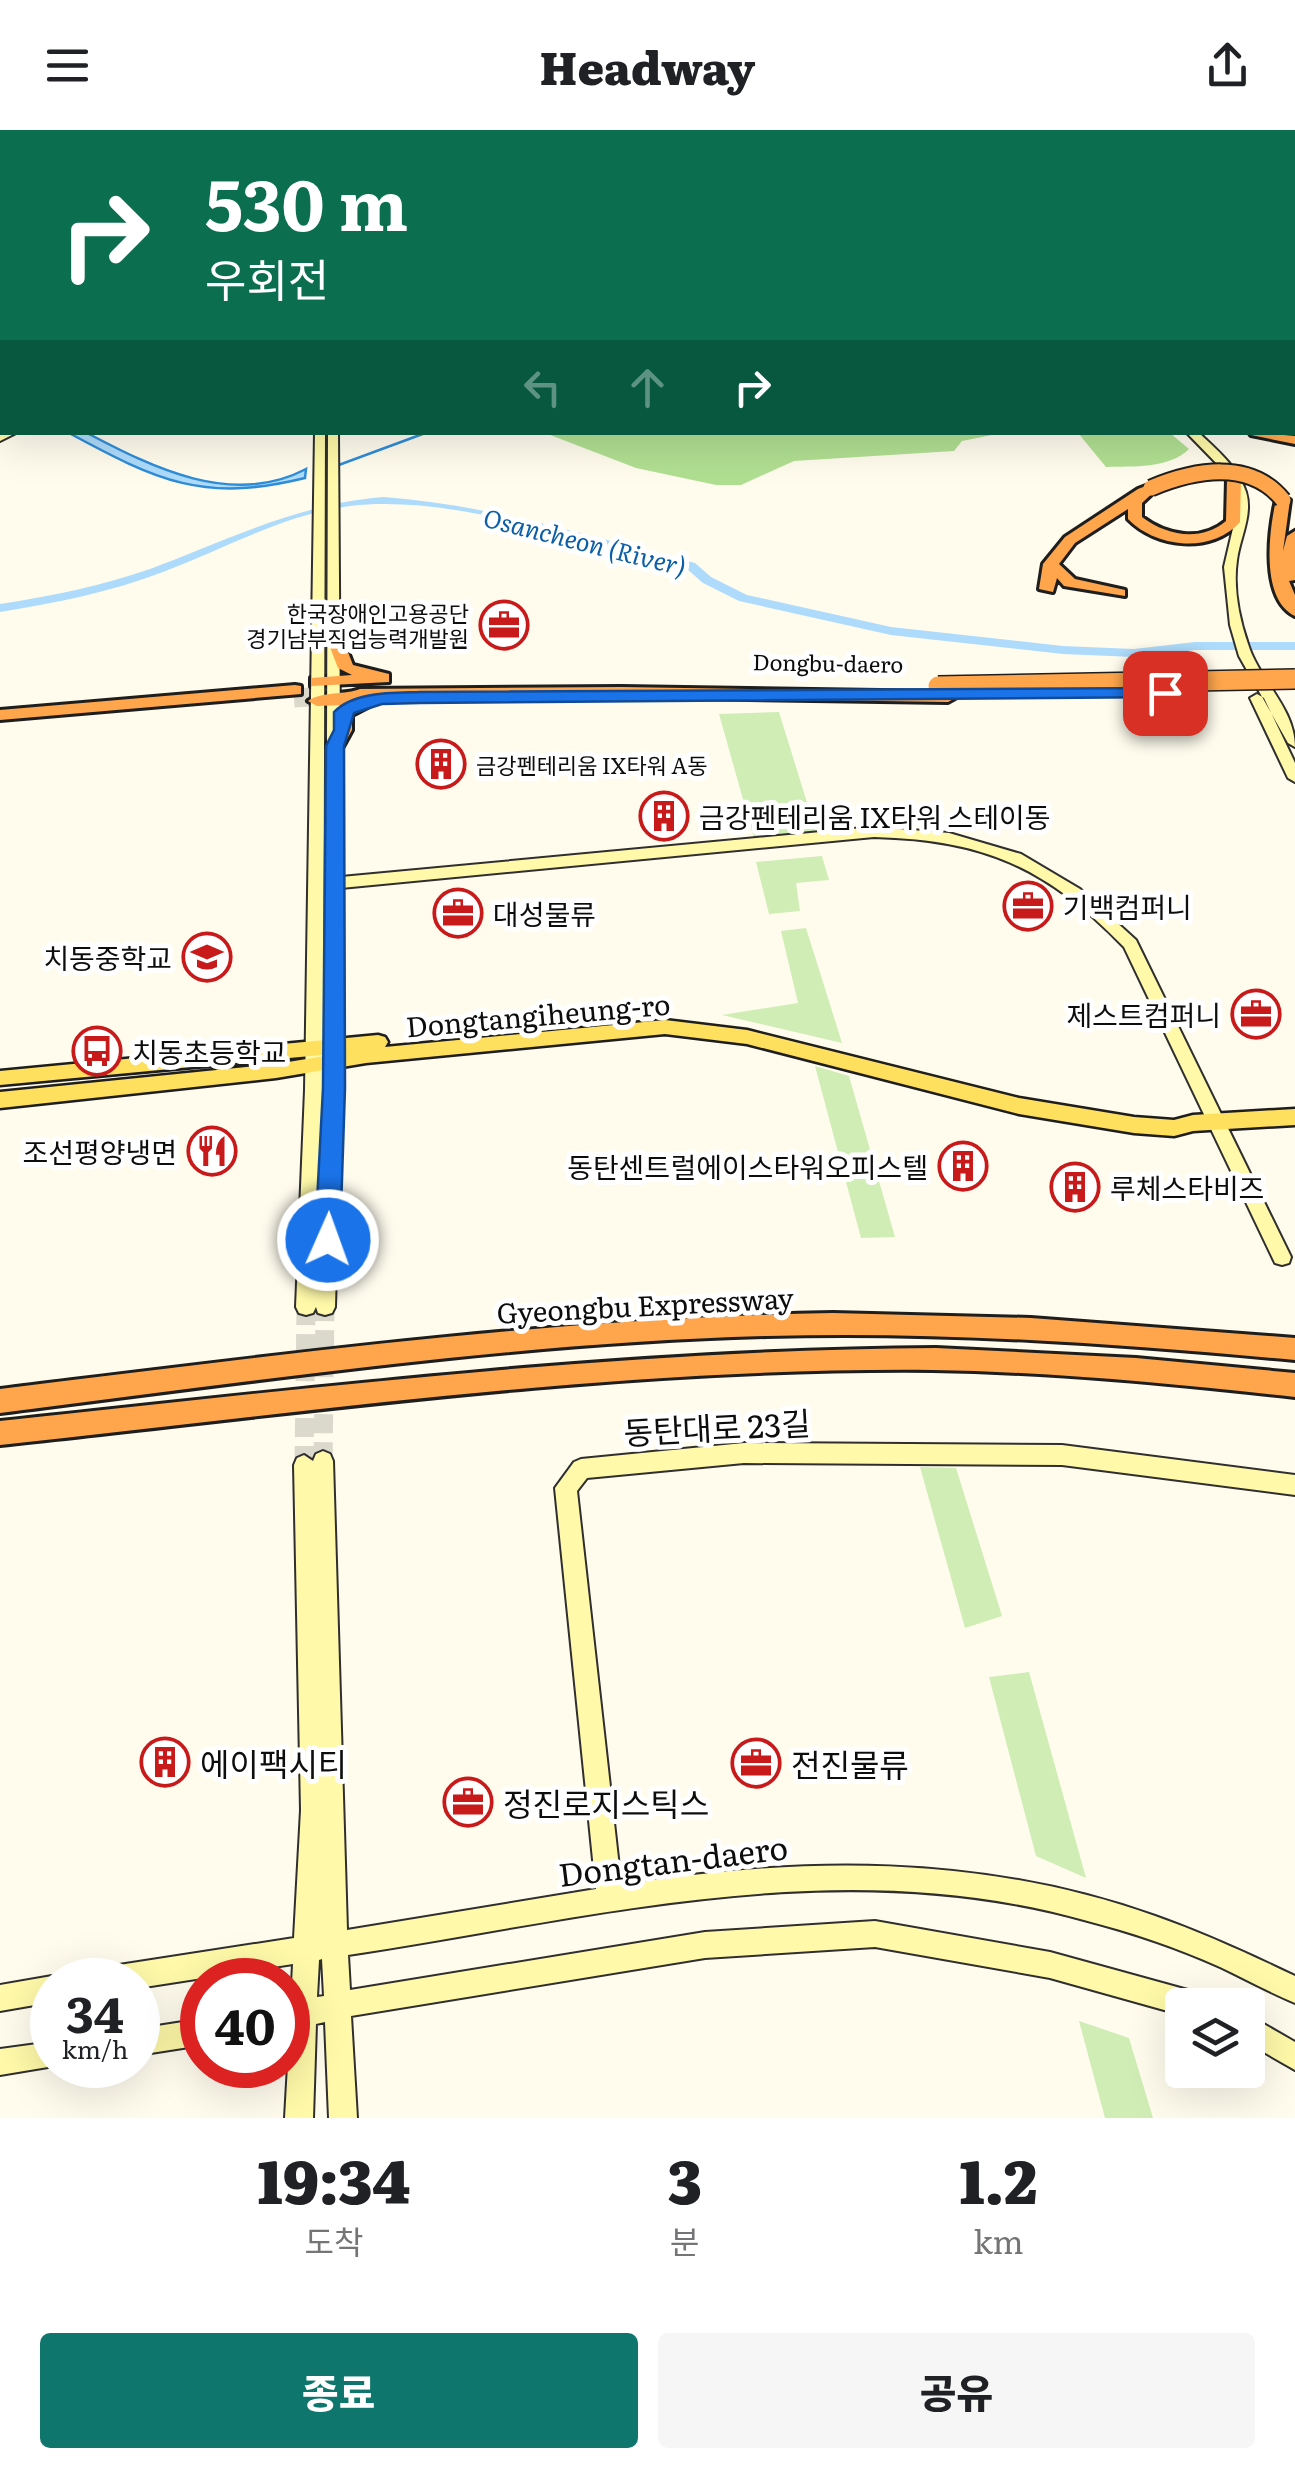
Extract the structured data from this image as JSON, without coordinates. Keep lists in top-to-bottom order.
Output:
{
  "streets": {
    "highway": ["Dongbu-daero", "Gyeongbu Expressway"],
    "main road": ["Dongtangiheung-ro"],
    "street": ["동탄대로 23길", "Dongtan-daero"]
  },
  "crossings": [
    ["동탄대로 23길", "Dongtan-daero"]
  ],
  "water": ["Osancheon (River)"],
  "places": {
    "office": [
      "한국장애인고용공단 경기남부직업능력개발원",
      "기백컴퍼니",
      "대성물류",
      "제스트컴퍼니",
      "전진물류",
      "정진로지스틱스"
    ],
    "building": [
      "금강펜테리움 IX타워 A동",
      "금강펜테리움 IX타워 스테이동",
      "동탄센트럴에이스타워오피스텔",
      "루체스타비즈",
      "에이팩시티"
    ],
    "school or university": ["치동중학교"],
    "bus stop": ["치동초등학교"],
    "restaurant": ["조선평양냉면"]
  },
  "page": {
    "header": "Headway",
    "turn": ["530 m", "우회전"],
    "speed": "34 km/h",
    "limit": "40",
    "eta": [
      "19:34",
      "도착",
      "3",
      "분",
      "1.2",
      "km"
    ],
    "buttons": ["종료", "공유"]
  }
}
